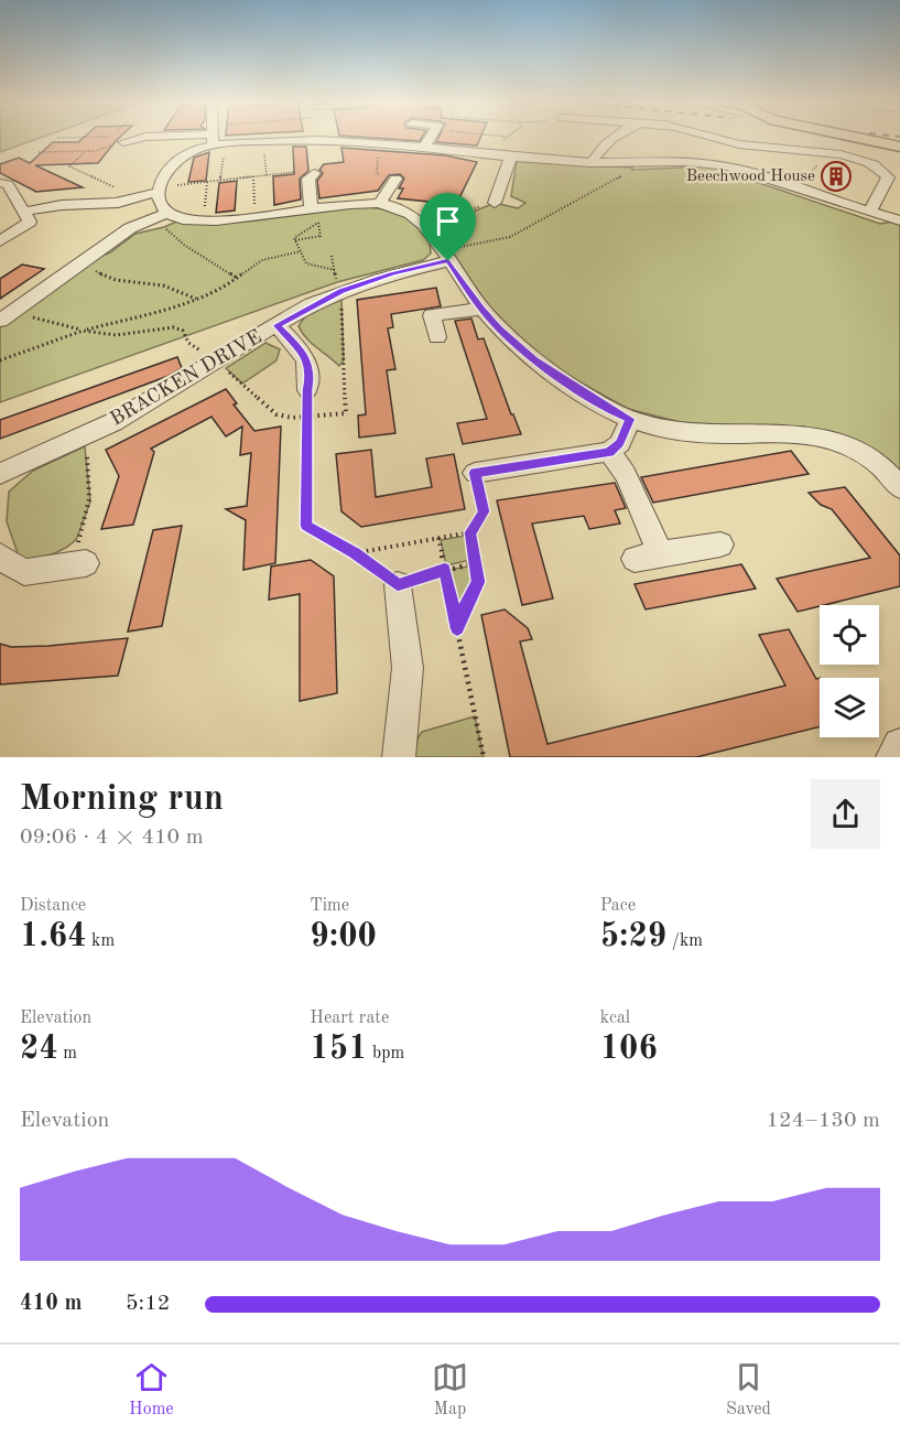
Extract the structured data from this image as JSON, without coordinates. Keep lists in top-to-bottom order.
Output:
{
  "streets": {
    "street": ["BRACKEN DRIVE"]
  },
  "places": {
    "building": ["Beechwood House"]
  },
  "page": {
    "heading": ["Morning run", "09:06 · 4 × 410 m"],
    "stats": [
      ["Distance", "1.64 km"],
      ["Time", "9:00"],
      ["Pace", "5:29 /km"],
      ["Elevation", "24 m"],
      ["Heart rate", "151 bpm"],
      ["kcal", "106"]
    ],
    "chart": ["Elevation", "124–130 m"],
    "list": [
      {
        "name": "410 m",
        "note": "5:12"
      }
    ],
    "tabs": ["Home", "Map", "Saved"]
  }
}
